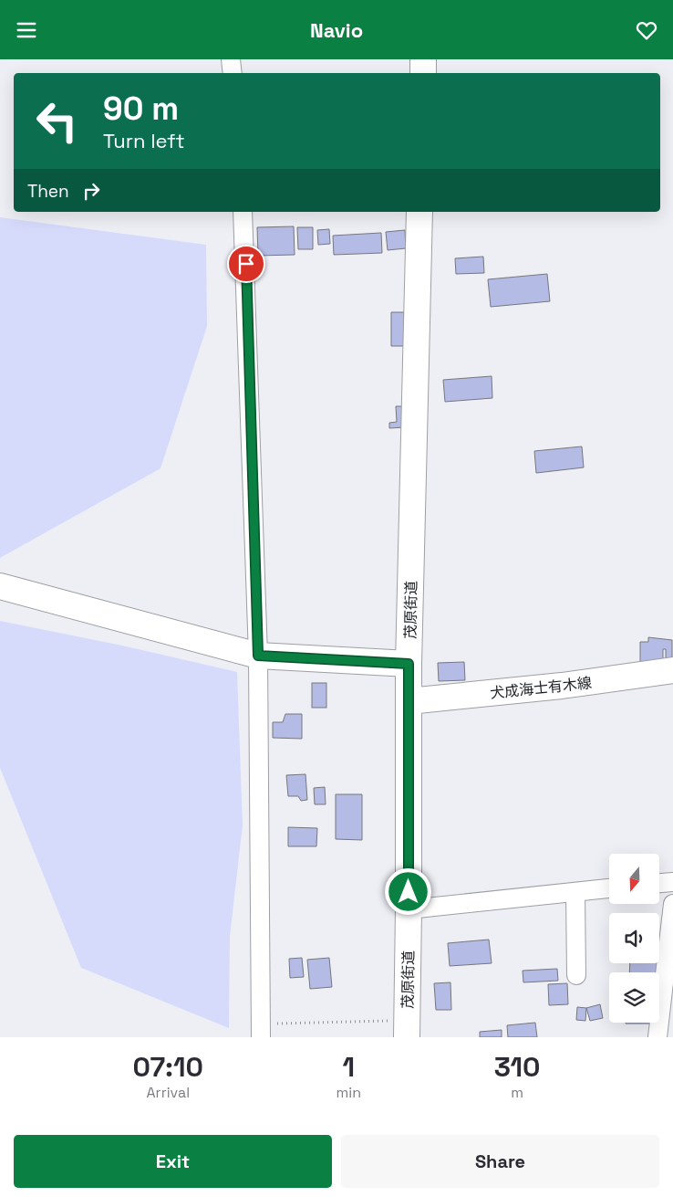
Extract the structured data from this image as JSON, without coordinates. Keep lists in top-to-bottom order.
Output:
{
  "streets": {
    "main road": ["茂原街道", "犬成海士有木線"]
  },
  "crossings": [
    ["茂原街道", "犬成海士有木線"]
  ],
  "north": "bottom",
  "page": {
    "header": "Navio",
    "turn": ["90 m", "Turn left"],
    "then": "Then",
    "eta": [
      "07:10",
      "Arrival",
      "1",
      "min",
      "310",
      "m"
    ],
    "buttons": ["Exit", "Share"]
  }
}
